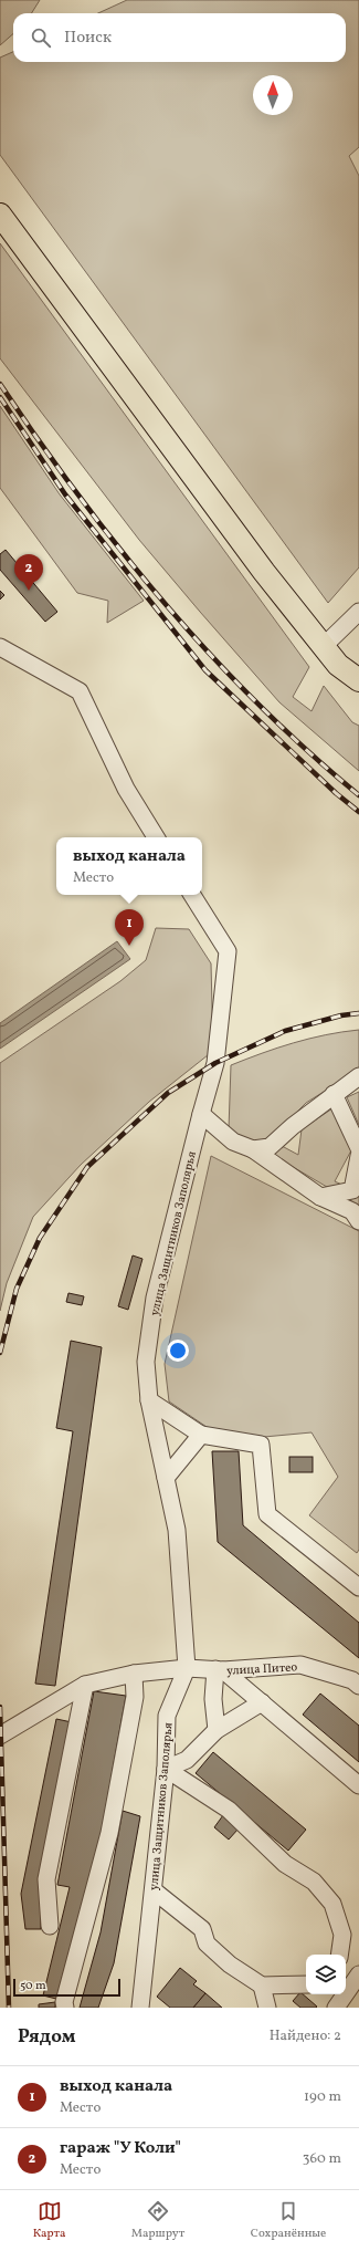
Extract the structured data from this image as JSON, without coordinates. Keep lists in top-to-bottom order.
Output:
{
  "streets": {
    "street": ["улица Защитников Заполярья", "улица Питео"]
  },
  "crossings": [
    ["улица Защитников Заполярья", "улица Питео"]
  ],
  "scale_bar": "50 m",
  "north": "top",
  "page": {
    "search": "Поиск",
    "pins": ["2", "1"],
    "popup": ["выход канала", "Место"],
    "scale": "50 m",
    "heading": ["Рядом", "Найдено: 2"],
    "list": [
      {
        "mark": "1",
        "name": "выход канала",
        "note": "Место",
        "value": "190 m"
      },
      {
        "mark": "2",
        "name": "гараж \"У Коли\"",
        "note": "Место",
        "value": "360 m"
      }
    ],
    "nav": ["Карта", "Маршрут", "Сохранённые"]
  }
}
